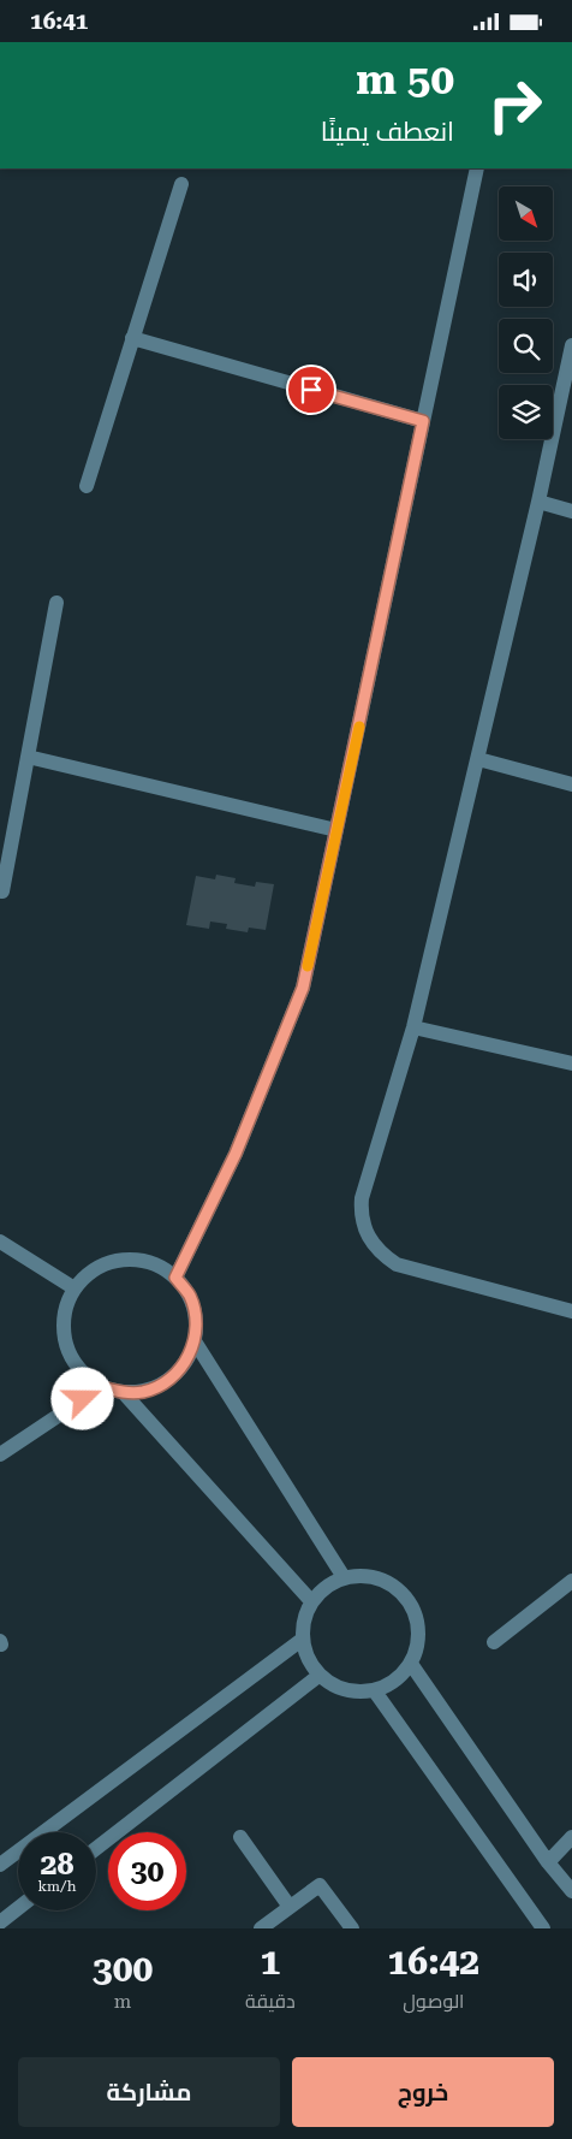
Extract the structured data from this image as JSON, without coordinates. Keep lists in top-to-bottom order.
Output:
{
  "north": "bottom right",
  "page": {
    "status": "16:41",
    "turn": ["50 m", "انعطف يمينًا"],
    "speed": "28 km/h",
    "limit": "30",
    "eta": [
      "16:42",
      "الوصول",
      "1",
      "دقيقة",
      "300",
      "m"
    ],
    "buttons": ["خروج", "مشاركة"]
  }
}
